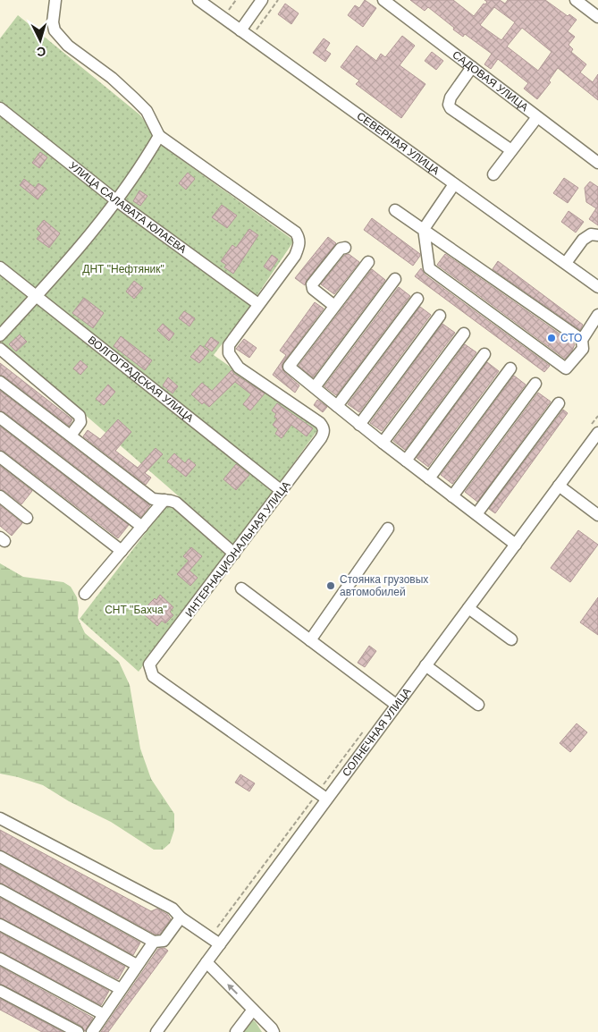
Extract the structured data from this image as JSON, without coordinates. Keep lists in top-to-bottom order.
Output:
{
  "streets": {
    "street": [
      "САДОВАЯ УЛИЦА",
      "СЕВЕРНАЯ УЛИЦА",
      "УЛИЦА САЛАВАТА ЮЛАЕВА",
      "ВОЛГОГРАДСКАЯ УЛИЦА",
      "ИНТЕРНАЦИОНАЛЬНАЯ УЛИЦА",
      "СОЛНЕЧНАЯ УЛИЦА"
    ]
  },
  "crossings": [
    ["УЛИЦА САЛАВАТА ЮЛАЕВА", "ИНТЕРНАЦИОНАЛЬНАЯ УЛИЦА"],
    ["ВОЛГОГРАДСКАЯ УЛИЦА", "ИНТЕРНАЦИОНАЛЬНАЯ УЛИЦА"],
    ["ИНТЕРНАЦИОНАЛЬНАЯ УЛИЦА", "СОЛНЕЧНАЯ УЛИЦА"]
  ],
  "parks": ["ДНТ \"Нефтяник\"", "СНТ \"Бахча\""],
  "places": ["СТО", "Стоянка грузовых автомобилей"],
  "north": "bottom"
}
